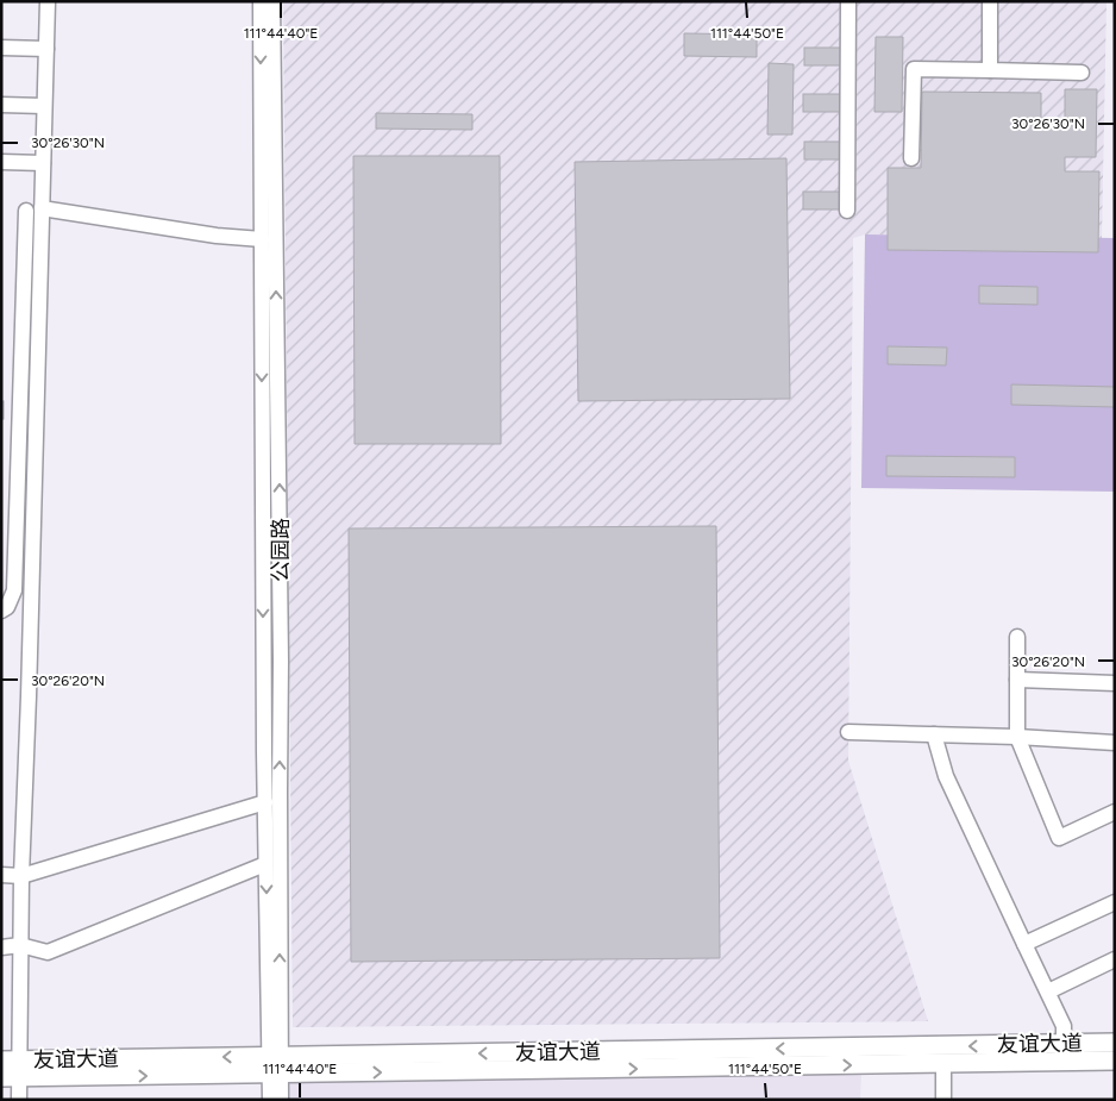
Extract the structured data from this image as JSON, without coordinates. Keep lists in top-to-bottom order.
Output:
{
  "streets": {
    "main road": ["友谊大道"],
    "street": ["公园路"]
  },
  "crossings": [
    ["公园路", "友谊大道"]
  ],
  "coordinates": [
    "111°44'40\"E",
    "111°44'50\"E",
    "30°26'30\"N",
    "30°26'20\"N"
  ]
}
